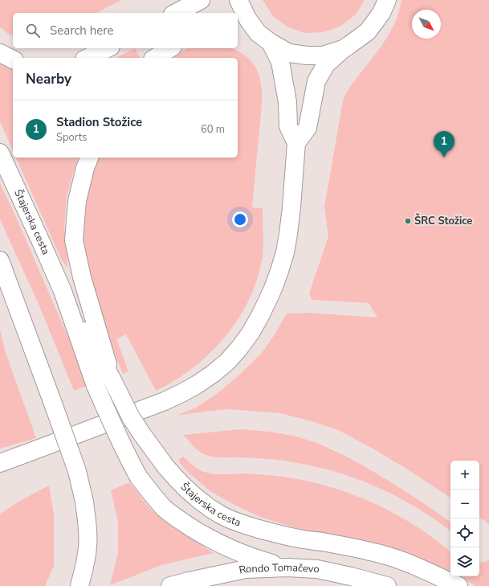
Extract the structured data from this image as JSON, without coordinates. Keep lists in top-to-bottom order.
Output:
{
  "streets": {
    "main road": ["Štajerska cesta", "Rondo Tomačevo"]
  },
  "crossings": [
    ["Štajerska cesta", "Rondo Tomačevo"]
  ],
  "places": ["ŠRC Stožice"],
  "north": "bottom right",
  "page": {
    "search": "Search here",
    "heading": "Nearby",
    "list": [
      {
        "mark": "1",
        "name": "Stadion Stožice",
        "note": "Sports",
        "value": "60 m"
      }
    ],
    "pins": "1",
    "map_buttons": ["+", "−"]
  }
}
